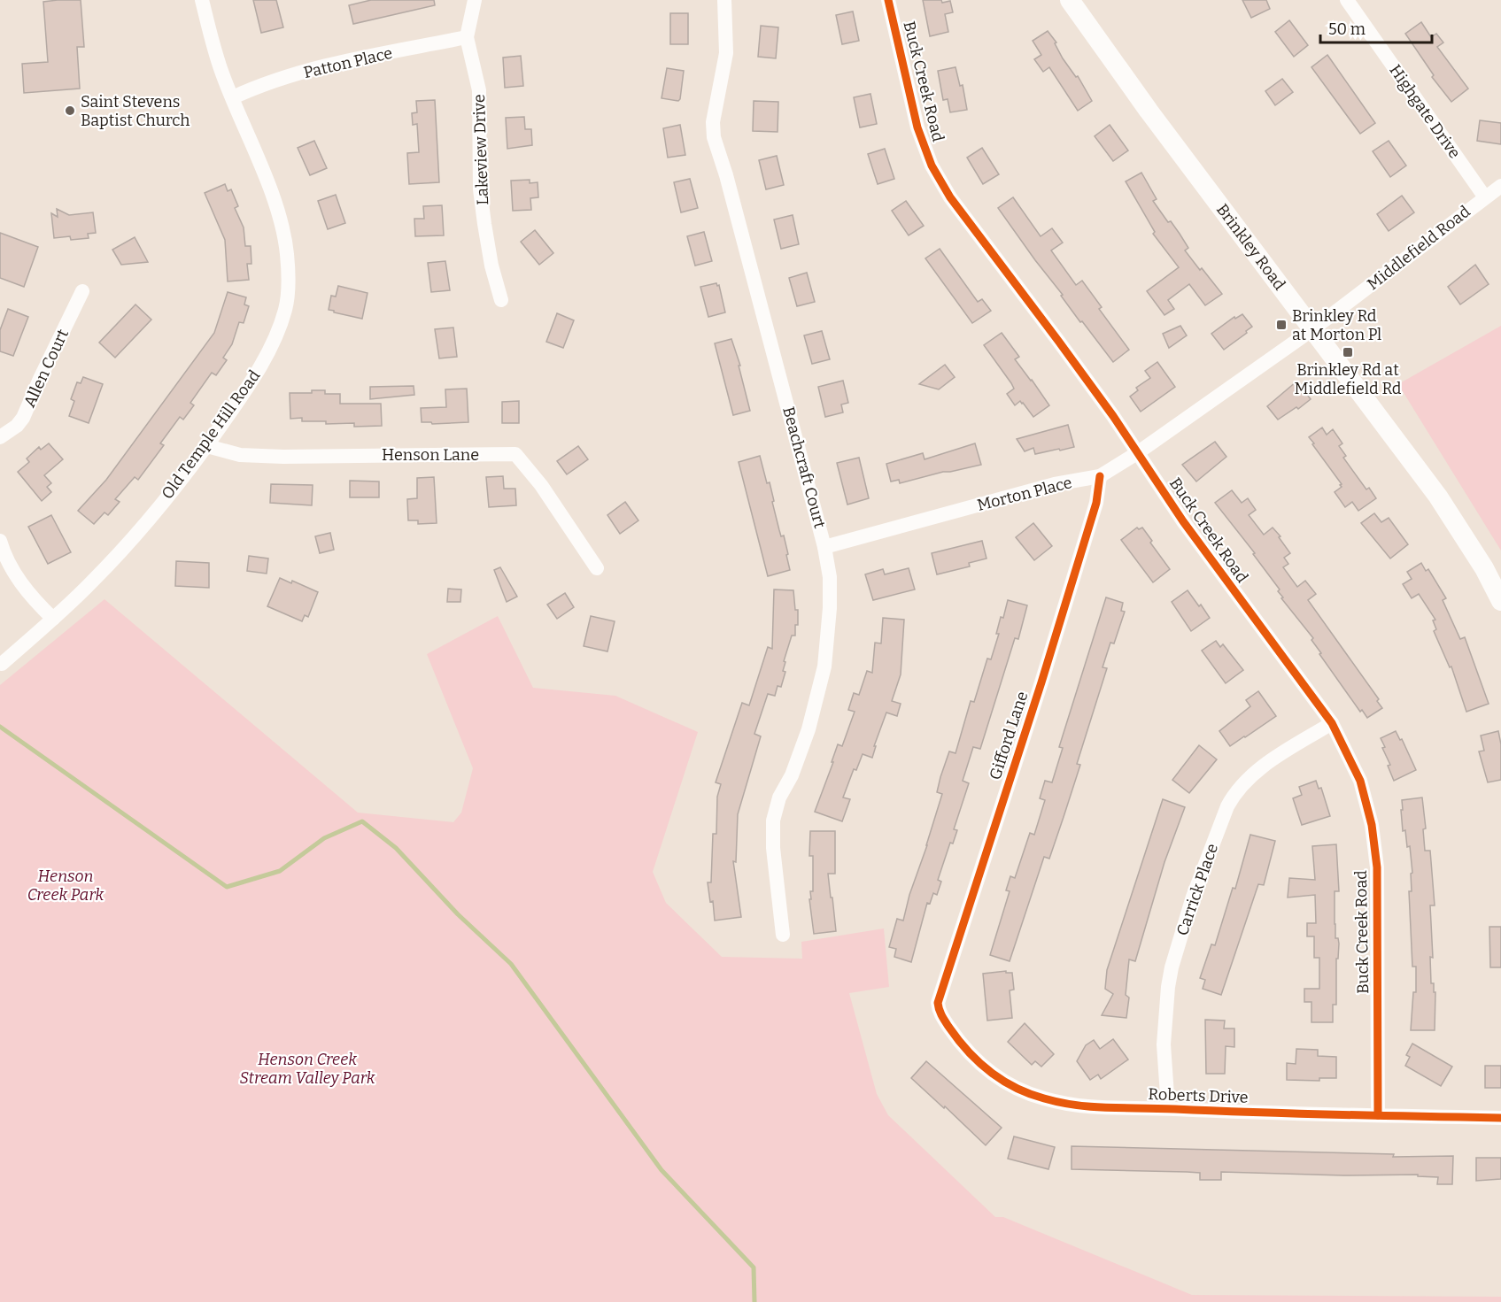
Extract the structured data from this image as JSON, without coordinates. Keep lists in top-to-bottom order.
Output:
{
  "streets": {
    "main road": ["Brinkley Road"],
    "street": [
      "Patton Place",
      "Buck Creek Road",
      "Highgate Drive",
      "Lakeview Drive",
      "Middlefield Road",
      "Allen Court",
      "Old Temple Hill Road",
      "Henson Lane",
      "Beachcraft Court",
      "Morton Place",
      "Gifford Lane",
      "Carrick Place",
      "Roberts Drive"
    ]
  },
  "crossings": [
    ["Patton Place", "Lakeview Drive"],
    ["Patton Place", "Old Temple Hill Road"],
    ["Buck Creek Road", "Morton Place"],
    ["Buck Creek Road", "Carrick Place"],
    ["Buck Creek Road", "Roberts Drive"],
    ["Highgate Drive", "Middlefield Road"],
    ["Brinkley Road", "Middlefield Road"],
    ["Brinkley Road", "Morton Place"],
    ["Middlefield Road", "Morton Place"],
    ["Old Temple Hill Road", "Henson Lane"],
    ["Beachcraft Court", "Morton Place"],
    ["Morton Place", "Gifford Lane"],
    ["Gifford Lane", "Roberts Drive"],
    ["Carrick Place", "Roberts Drive"]
  ],
  "parks": ["Henson Creek Park", "Henson Creek Stream Valley Park"],
  "places": {
    "other": ["Saint Stevens Baptist Church"],
    "transit": ["Brinkley Rd at Morton Pl", "Brinkley Rd at Middlefield Rd"]
  },
  "scale_bar": "50 m"
}
